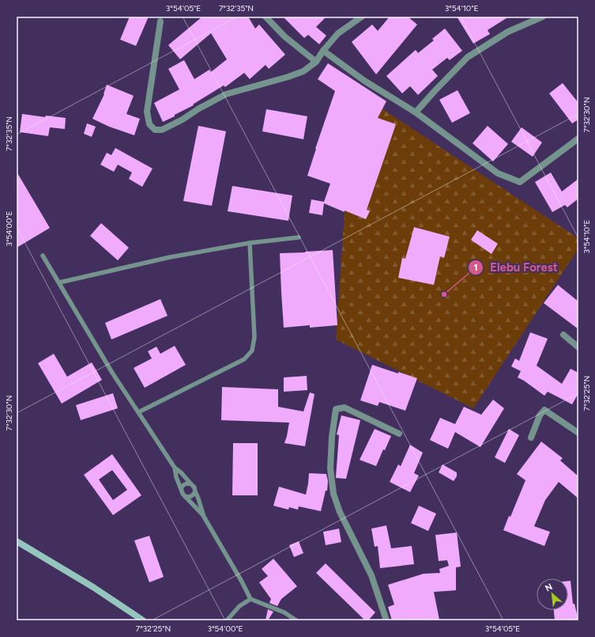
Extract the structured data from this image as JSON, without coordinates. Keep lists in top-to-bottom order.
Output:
{
  "places": ["Elebu Forest"],
  "north": "top left",
  "coordinates": [
    "3°54'05\"E",
    "7°32'35\"N",
    "3°54'10\"E",
    "7°32'30\"N",
    "3°54'00\"E",
    "7°32'25\"N"
  ]
}
